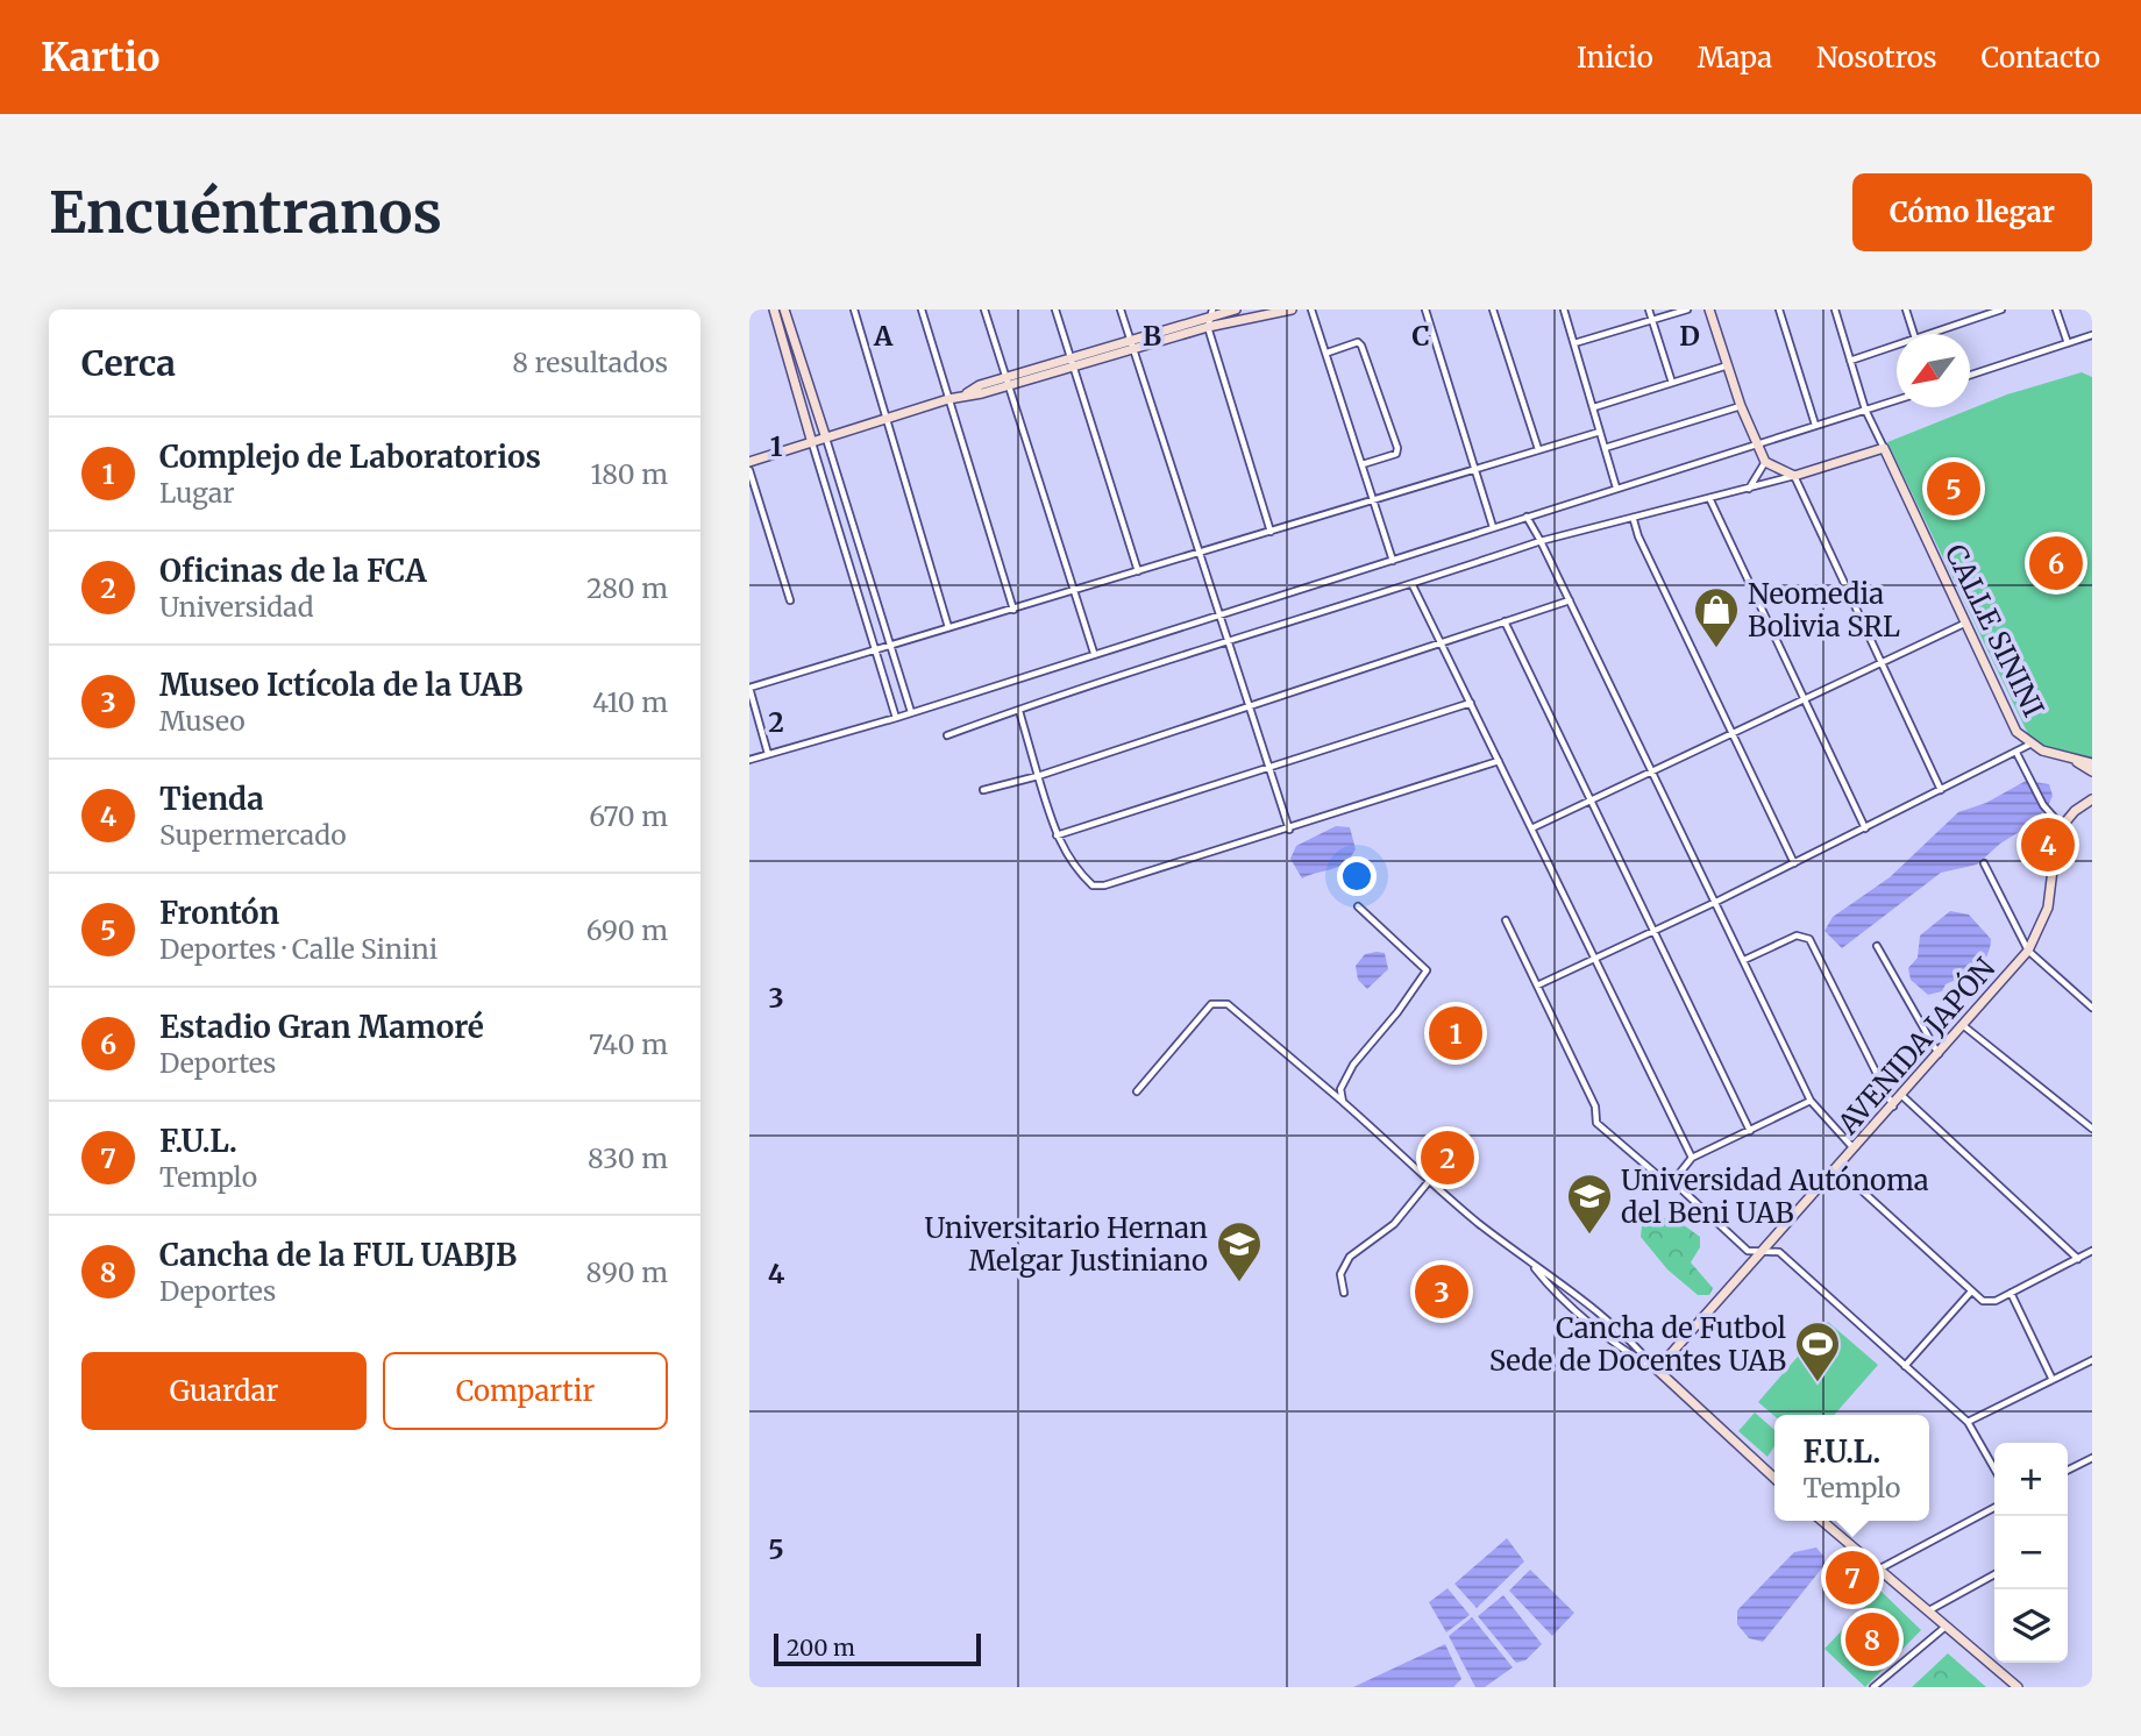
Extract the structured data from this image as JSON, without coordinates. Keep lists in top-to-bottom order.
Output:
{
  "streets": {
    "street": ["CALLE SININI", "AVENIDA JAPÓN"]
  },
  "places": {
    "shop": ["Neomedia Bolivia SRL"],
    "school or university": ["Universidad Autónoma del Beni UAB", "Universitario Hernan Melgar Justiniano"],
    "sports": ["Cancha de Futbol Sede de Docentes UAB"]
  },
  "scale_bar": "200 m",
  "north": "bottom left",
  "page": {
    "header": "Kartio",
    "nav": [
      "Inicio",
      "Mapa",
      "Nosotros",
      "Contacto"
    ],
    "buttons": [
      "Cómo llegar",
      ["Guardar", "Compartir"]
    ],
    "title": "Encuéntranos",
    "heading": ["Cerca", "8 resultados"],
    "list": [
      {
        "mark": "1",
        "name": "Complejo de Laboratorios",
        "note": "Lugar",
        "value": "180 m"
      },
      {
        "mark": "2",
        "name": "Oficinas de la FCA",
        "note": "Universidad",
        "value": "280 m"
      },
      {
        "mark": "3",
        "name": "Museo Ictícola de la UAB",
        "note": "Museo",
        "value": "410 m"
      },
      {
        "mark": "4",
        "name": "Tienda",
        "note": "Supermercado",
        "value": "670 m"
      },
      {
        "mark": "5",
        "name": "Frontón",
        "note": "Deportes · Calle Sinini",
        "value": "690 m"
      },
      {
        "mark": "6",
        "name": "Estadio Gran Mamoré",
        "note": "Deportes",
        "value": "740 m"
      },
      {
        "mark": "7",
        "name": "F.U.L.",
        "note": "Templo",
        "value": "830 m"
      },
      {
        "mark": "8",
        "name": "Cancha de la FUL UABJB",
        "note": "Deportes",
        "value": "890 m"
      }
    ],
    "pins": [
      "5",
      "6",
      "4",
      "1",
      "2",
      "3",
      "7",
      "8"
    ],
    "popup": ["F.U.L.", "Templo"],
    "map_buttons": ["+", "−"],
    "scale": "200 m"
  },
  "grid": {
    "columns": [
      "A",
      "B",
      "C",
      "D"
    ],
    "rows": [
      "1",
      "2",
      "3",
      "4",
      "5"
    ]
  }
}
